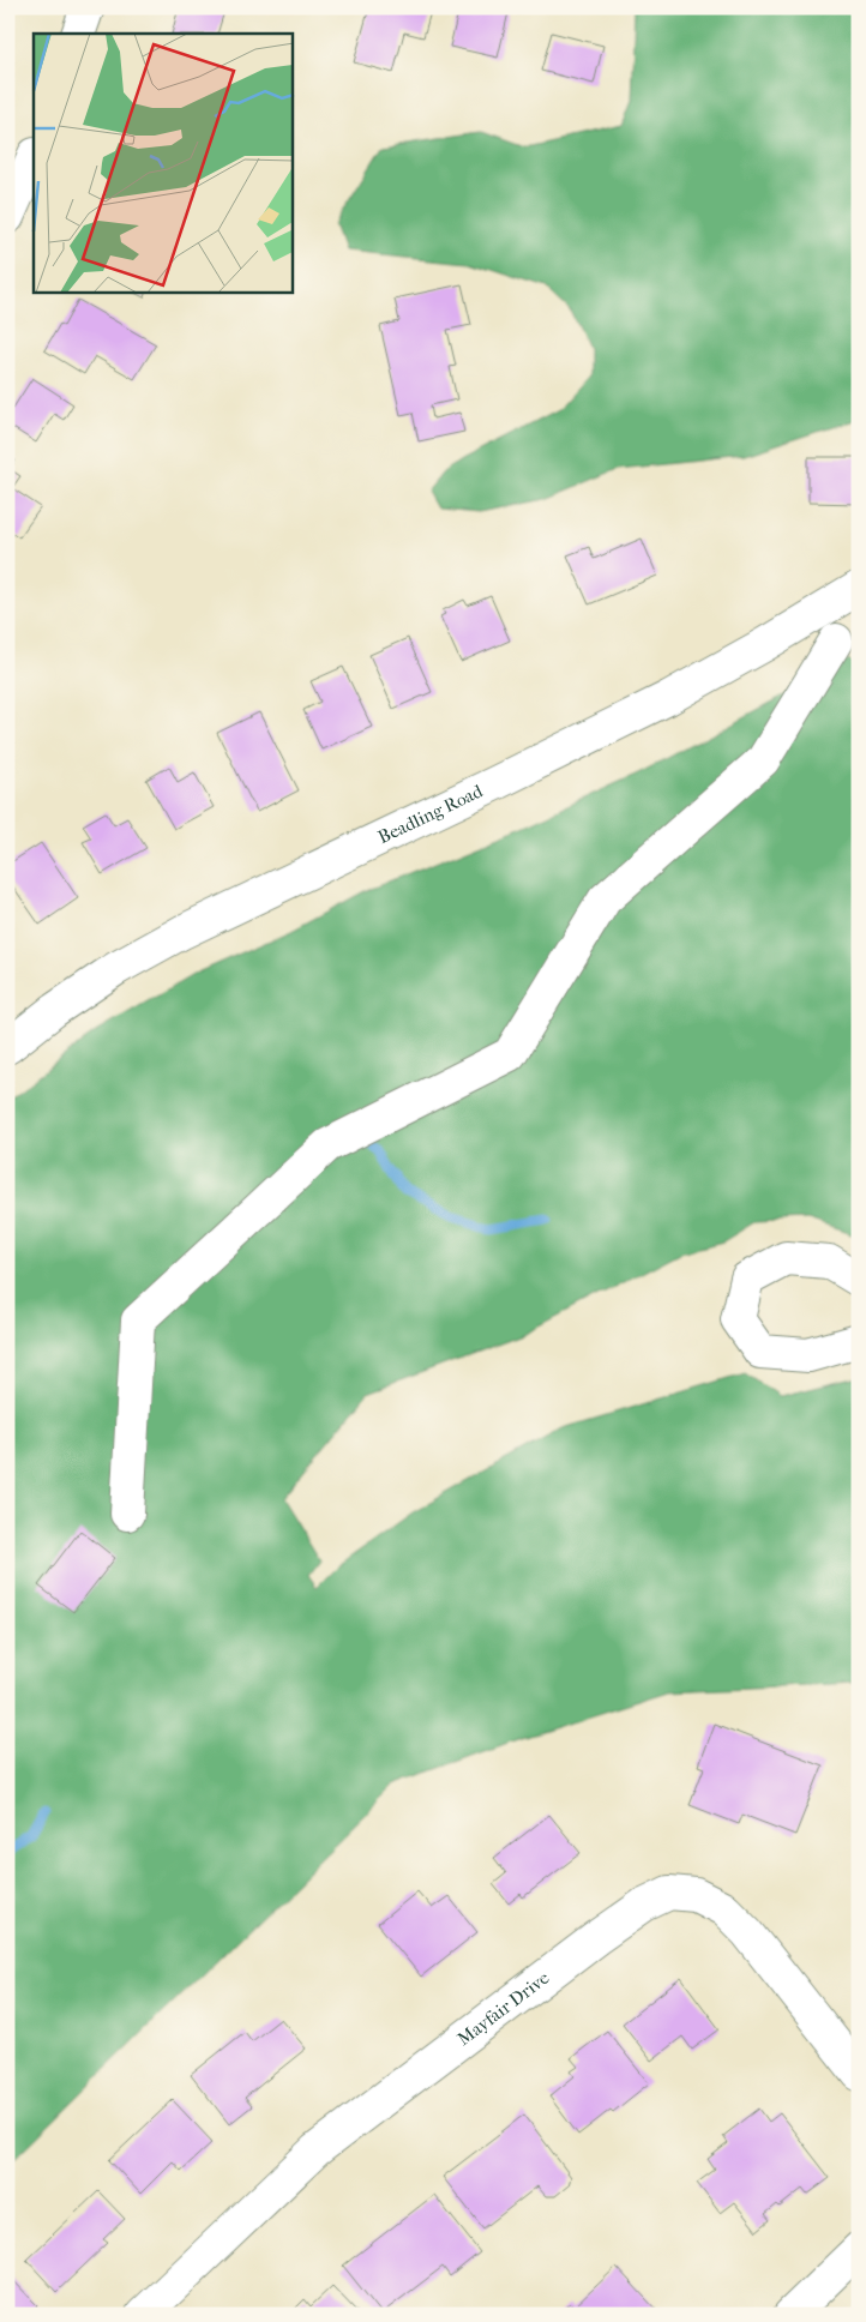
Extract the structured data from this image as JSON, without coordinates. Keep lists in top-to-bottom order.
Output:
{
  "streets": {
    "street": ["Beadling Road", "Mayfair Drive"]
  }
}
